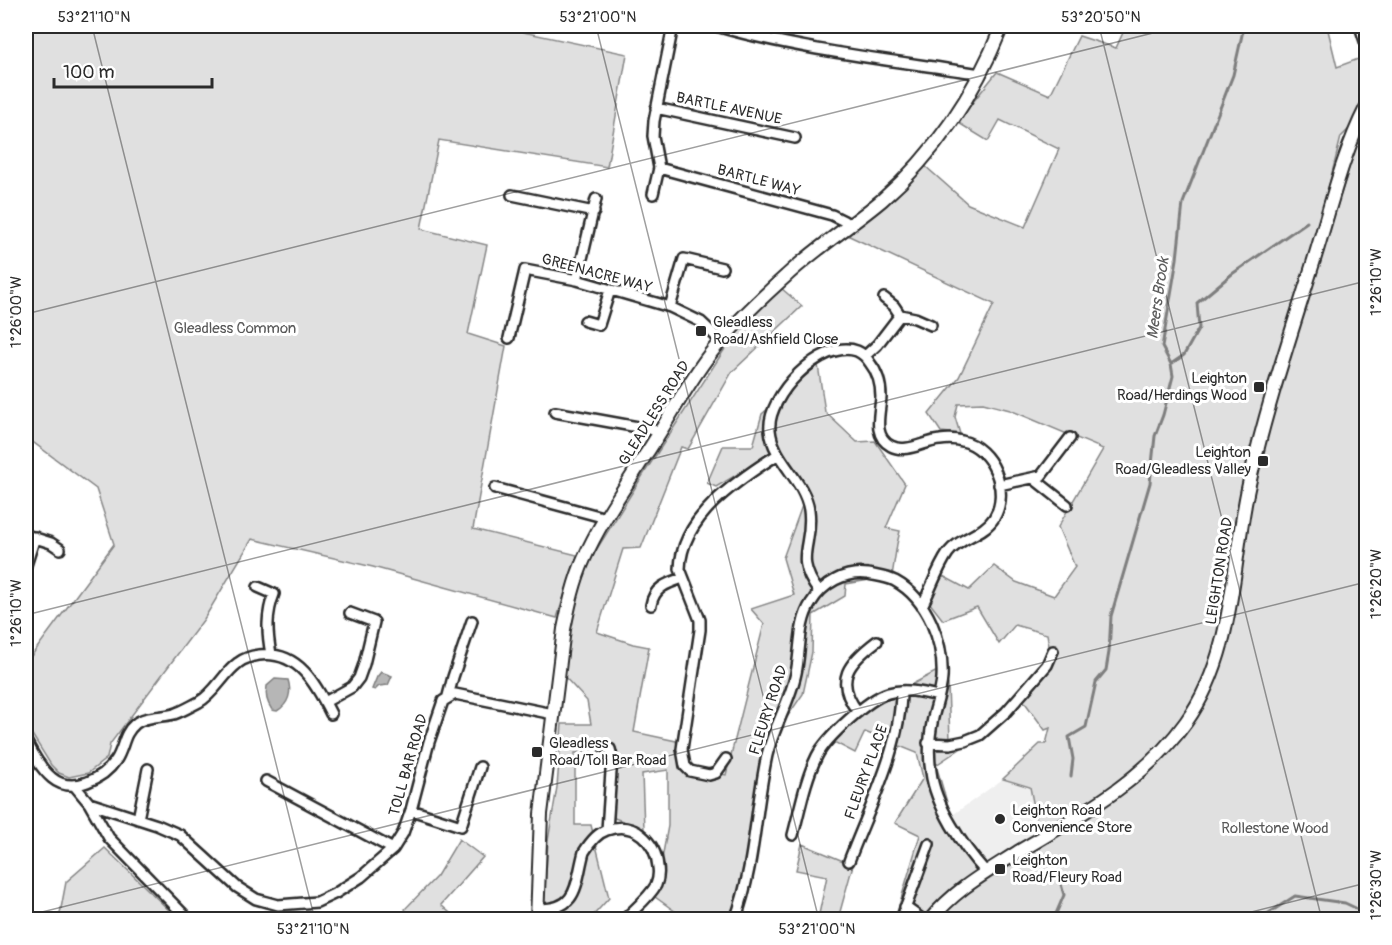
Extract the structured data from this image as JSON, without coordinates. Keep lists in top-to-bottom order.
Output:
{
  "streets": {
    "main road": ["GLEADLESS ROAD", "LEIGHTON ROAD"],
    "street": [
      "BARTLE AVENUE",
      "BARTLE WAY",
      "GREENACRE WAY",
      "FLEURY ROAD",
      "TOLL BAR ROAD",
      "FLEURY PLACE"
    ]
  },
  "crossings": [
    ["BARTLE WAY", "GLEADLESS ROAD"],
    ["GREENACRE WAY", "GLEADLESS ROAD"],
    ["LEIGHTON ROAD", "FLEURY ROAD"]
  ],
  "water": ["Meers Brook"],
  "parks": ["Gleadless Common", "Rollestone Wood"],
  "places": {
    "transit": [
      "Gleadless Road/Ashfield Close",
      "Leighton Road/Herdings Wood",
      "Leighton Road/Gleadless Valley",
      "Gleadless Road/Toll Bar Road",
      "Leighton Road/Fleury Road"
    ],
    "other": ["Leighton Road Convenience Store"]
  },
  "scale_bar": "100 m",
  "coordinates": [
    "53°21'10\"N",
    "53°21'00\"N",
    "53°20'50\"N",
    "1°26'10\"W",
    "1°26'00\"W",
    "1°26'20\"W",
    "1°26'30\"W"
  ]
}
